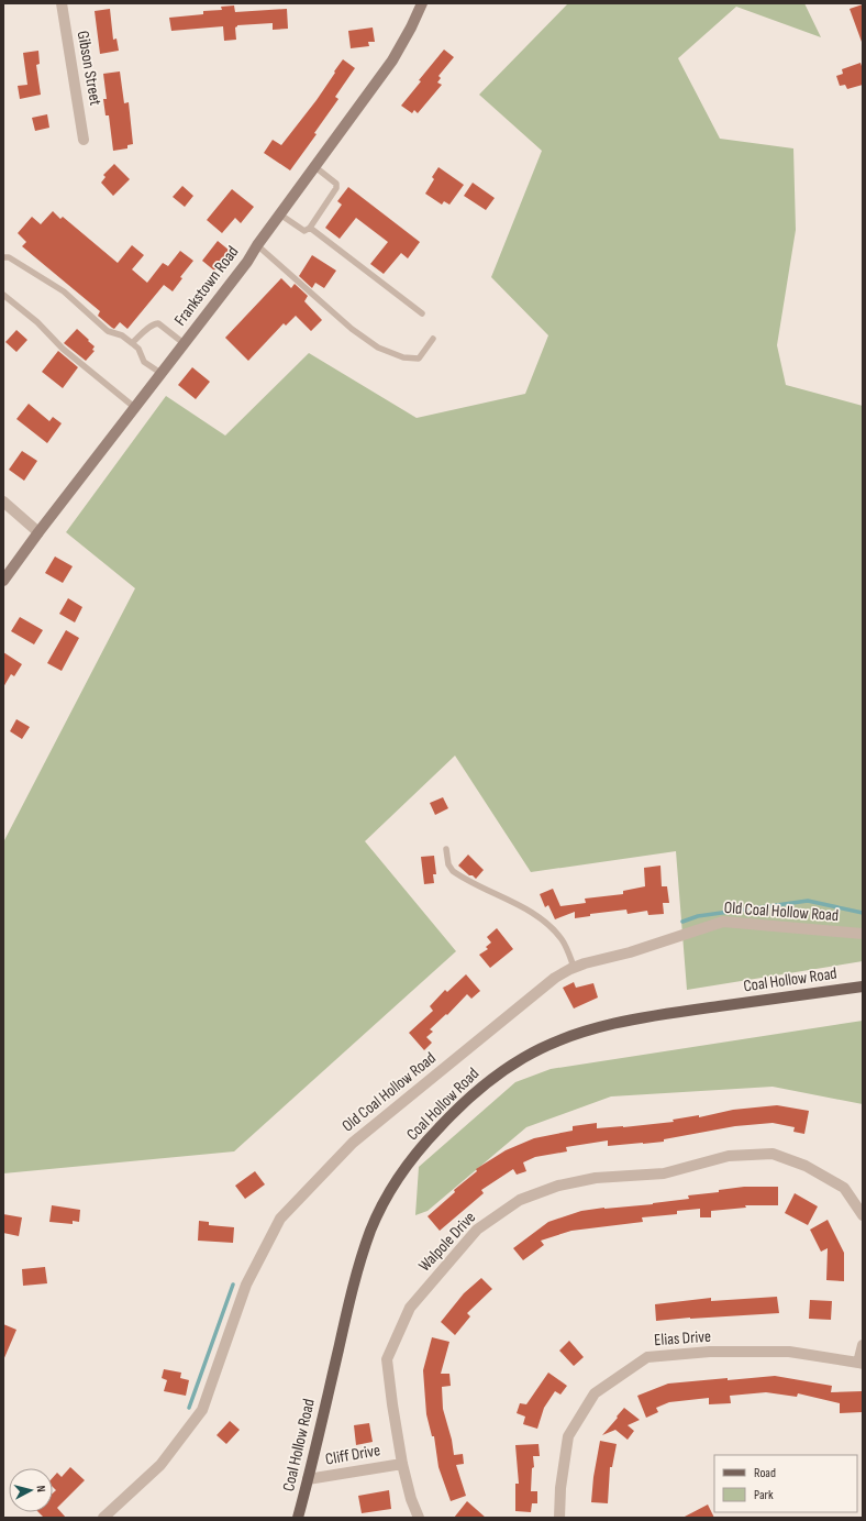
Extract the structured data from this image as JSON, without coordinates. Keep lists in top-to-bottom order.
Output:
{
  "streets": {
    "main road": ["Frankstown Road", "Coal Hollow Road"],
    "street": [
      "Gibson Street",
      "Old Coal Hollow Road",
      "Walpole Drive",
      "Elias Drive",
      "Cliff Drive"
    ]
  },
  "crossings": [
    ["Coal Hollow Road", "Cliff Drive"],
    ["Walpole Drive", "Cliff Drive"]
  ],
  "legend": ["Road", "Park"],
  "north": "right"
}
